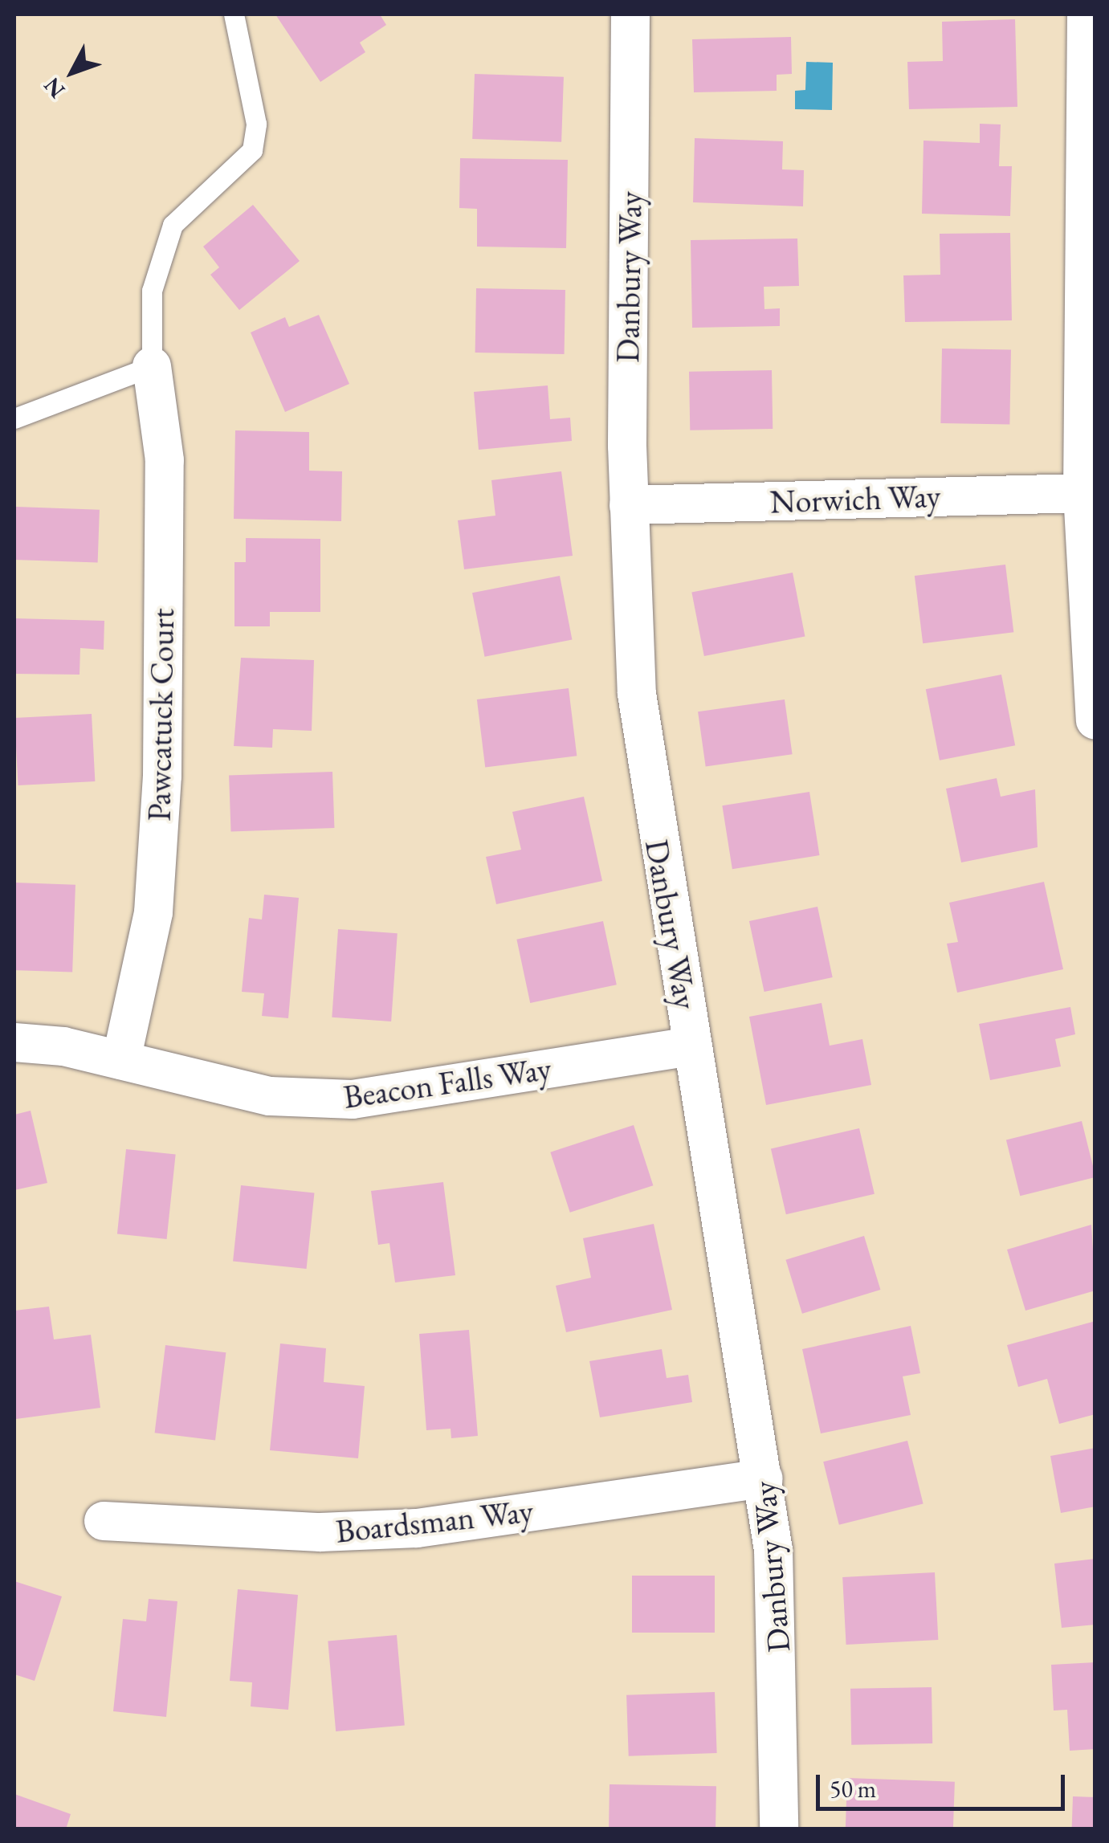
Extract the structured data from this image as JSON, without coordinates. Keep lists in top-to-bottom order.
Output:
{
  "streets": {
    "street": [
      "Danbury Way",
      "Norwich Way",
      "Pawcatuck Court",
      "Beacon Falls Way",
      "Boardsman Way"
    ]
  },
  "crossings": [
    ["Danbury Way", "Norwich Way"],
    ["Danbury Way", "Beacon Falls Way"],
    ["Danbury Way", "Boardsman Way"],
    ["Pawcatuck Court", "Beacon Falls Way"]
  ],
  "scale_bar": "50 m",
  "north": "bottom left"
}
